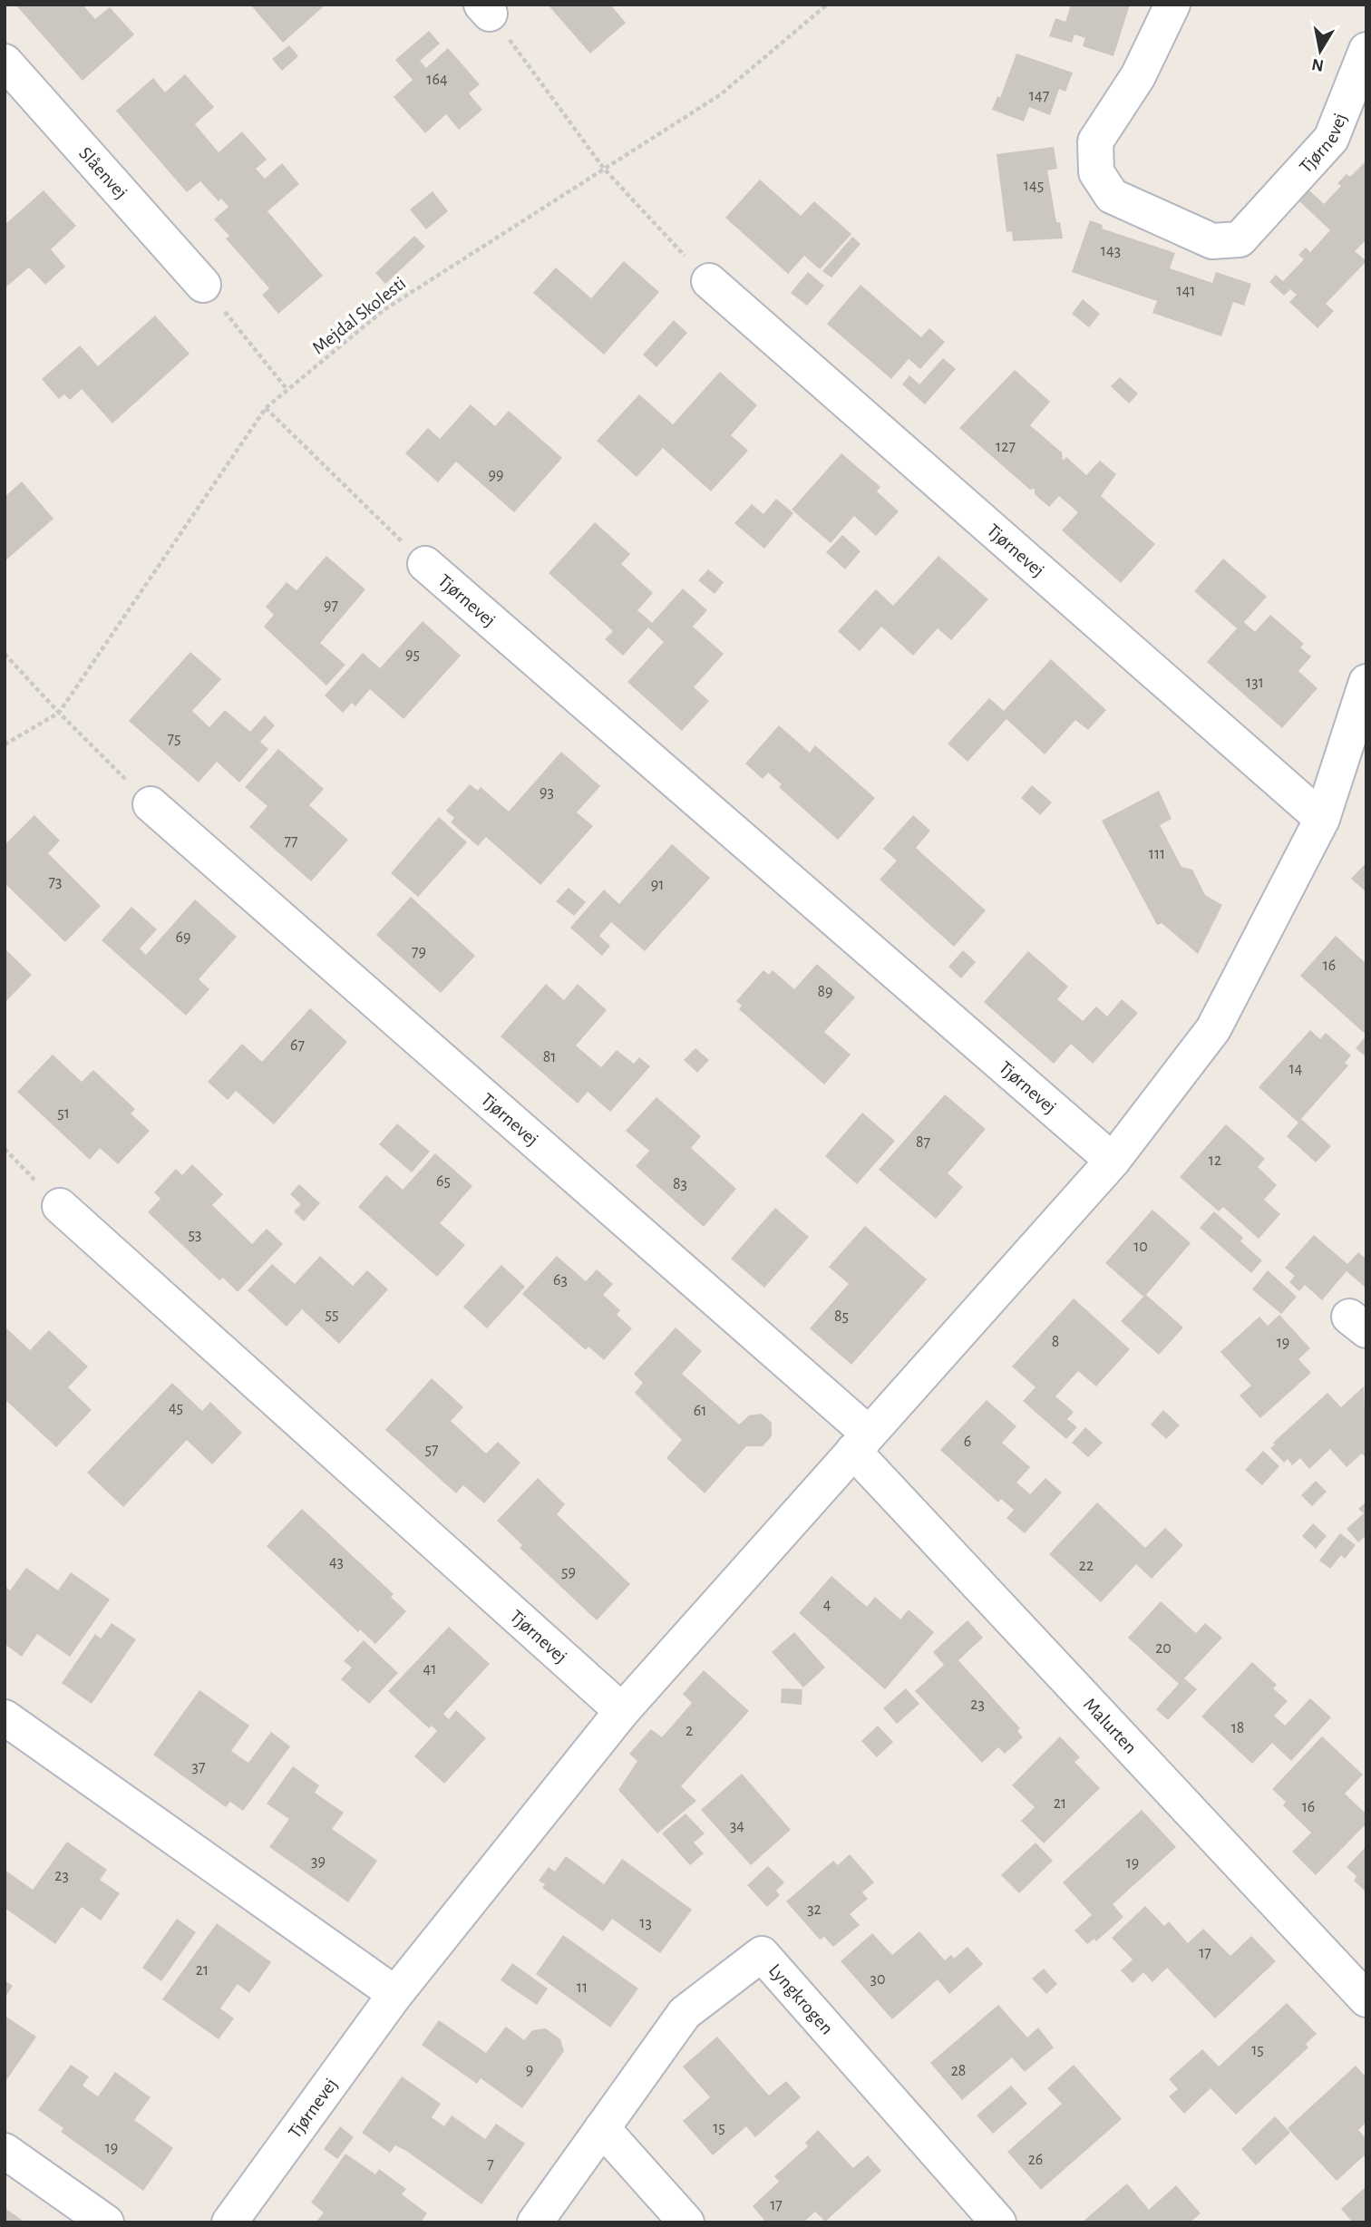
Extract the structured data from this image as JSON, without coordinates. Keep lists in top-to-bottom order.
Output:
{
  "streets": {
    "street": [
      "Tjørnevej",
      "Slåenvej",
      "Malurten",
      "Lyngkrogen"
    ],
    "path": ["Mejdal Skolesti"]
  },
  "crossings": [
    ["Tjørnevej", "Malurten"]
  ],
  "house_numbers": [
    "164",
    "147",
    "145",
    "143",
    "141",
    "127",
    "99",
    "97",
    "95",
    "131",
    "75",
    "93",
    "77",
    "111",
    "73",
    "91",
    "69",
    "79",
    "16",
    "89",
    "67",
    "81",
    "14",
    "51",
    "87",
    "12",
    "65",
    "83",
    "53",
    "10",
    "63",
    "55",
    "85",
    "8",
    "19",
    "45",
    "61",
    "6",
    "57",
    "43",
    "22",
    "59",
    "4",
    "20",
    "41",
    "23",
    "18",
    "2",
    "37",
    "21",
    "16",
    "34",
    "39",
    "19",
    "23",
    "32",
    "13",
    "17",
    "21",
    "30",
    "11",
    "15",
    "9",
    "28",
    "15",
    "19",
    "26",
    "7",
    "17"
  ],
  "north": "bottom"
}
